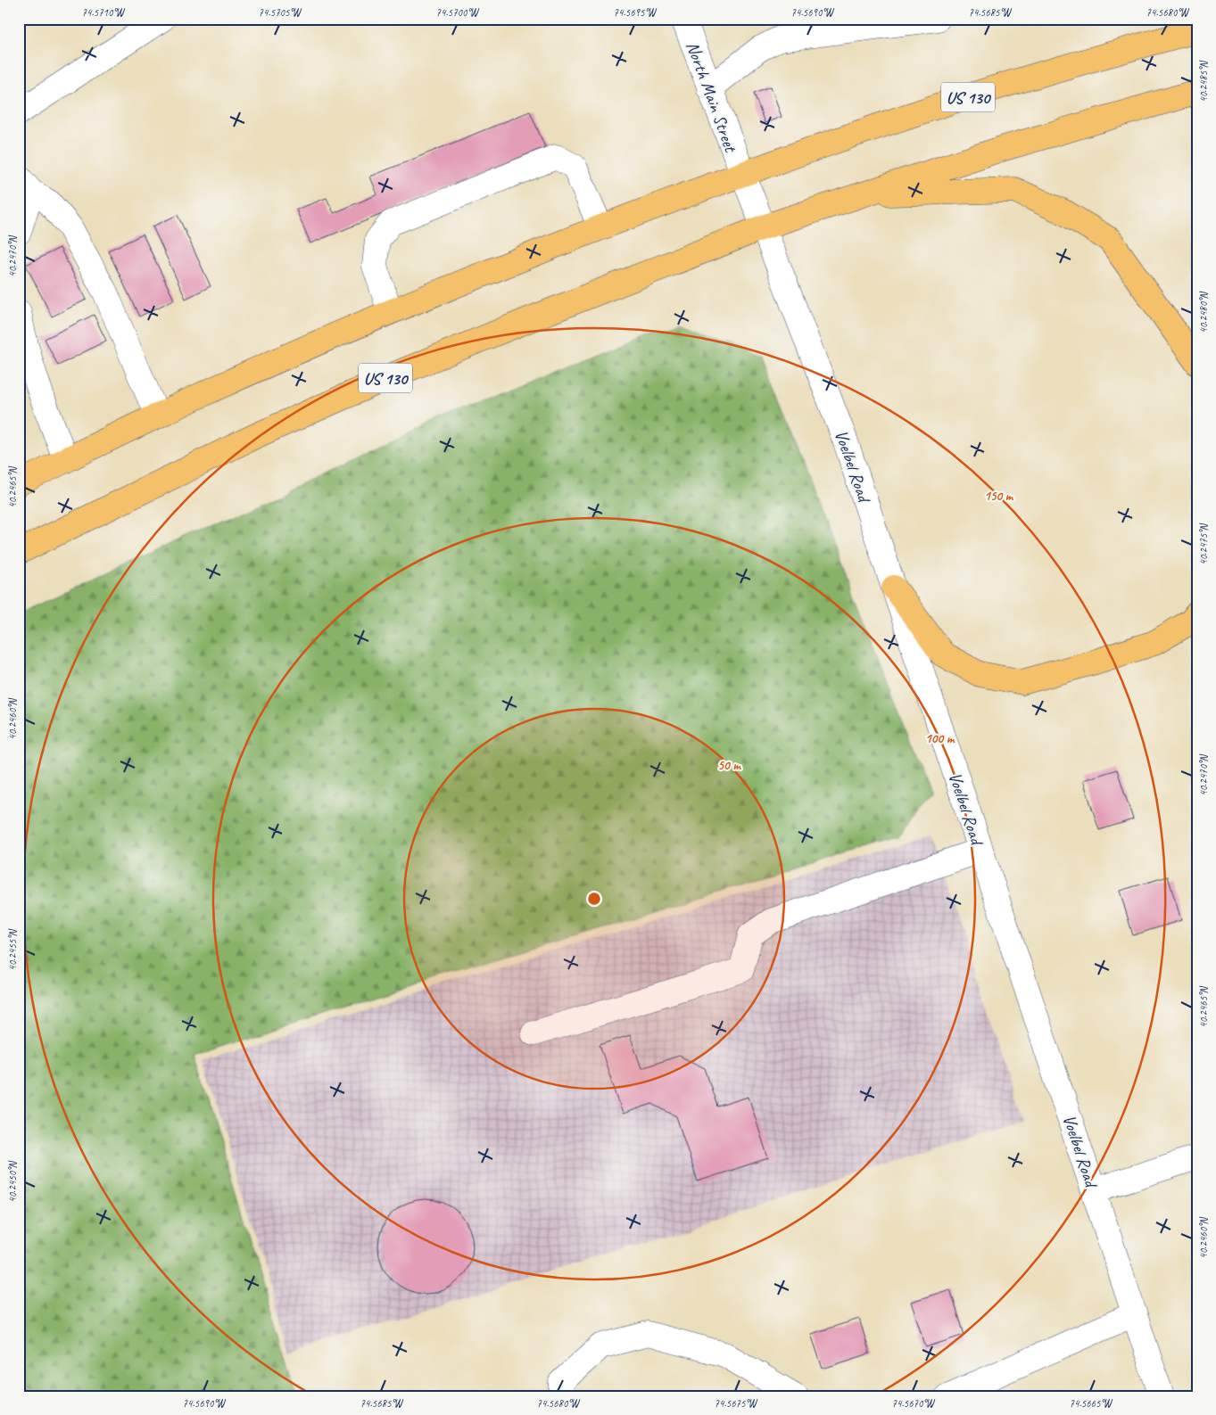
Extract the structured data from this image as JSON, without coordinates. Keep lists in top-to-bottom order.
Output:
{
  "streets": {
    "highway": ["US 130"],
    "street": ["North Main Street", "Voelbel Road"]
  },
  "crossings": [
    ["North Main Street", "US 130"],
    ["North Main Street", "Voelbel Road"],
    ["US 130", "Voelbel Road"]
  ],
  "coordinates": [
    "74.5710°W",
    "74.5705°W",
    "74.5700°W",
    "74.5695°W",
    "74.5690°W",
    "74.5685°W",
    "74.5680°W",
    "40.2485°N",
    "40.2470°N",
    "40.2480°N",
    "40.2465°N",
    "40.2475°N",
    "40.2460°N",
    "40.2455°N",
    "40.2450°N",
    "74.5675°W",
    "74.5670°W",
    "74.5665°W"
  ],
  "rings": ["150 m", "100 m", "50 m"]
}
